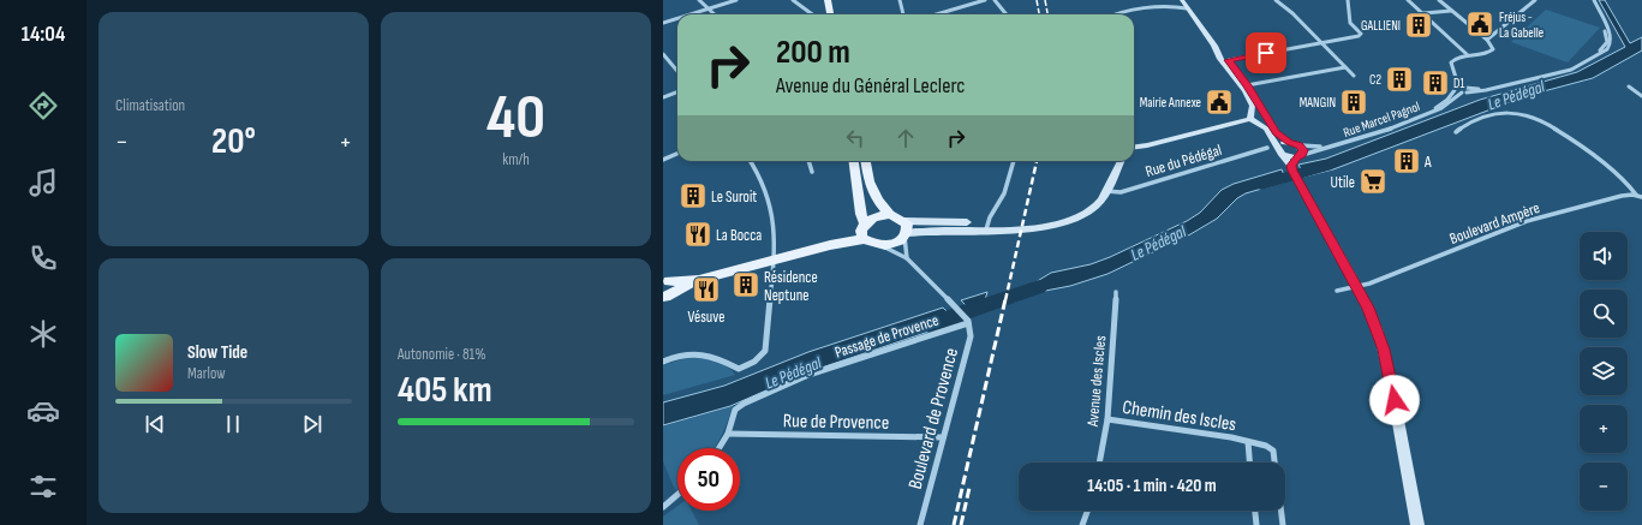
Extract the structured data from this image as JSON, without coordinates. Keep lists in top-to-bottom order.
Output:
{
  "streets": {
    "street": [
      "Rue Marcel Pagnol",
      "Rue du Pédégal",
      "Boulevard Ampère",
      "Passage de Provence",
      "Avenue des Iscles",
      "Chemin des Iscles",
      "Boulevard de Provence",
      "Rue de Provence"
    ]
  },
  "crossings": [
    ["Passage de Provence", "Boulevard de Provence"],
    ["Passage de Provence", "Rue de Provence"],
    ["Avenue des Iscles", "Chemin des Iscles"],
    ["Boulevard de Provence", "Rue de Provence"]
  ],
  "water": ["Le Pédégal"],
  "places": {
    "public building": ["Fréjus - La Gabelle", "Mairie Annexe"],
    "building": [
      "GALLIENI",
      "C2",
      "D1",
      "MANGIN",
      "A",
      "Le Suroit",
      "Résidence Neptune"
    ],
    "supermarket": ["Utile"],
    "restaurant": ["La Bocca", "Vésuve"]
  },
  "page": {
    "tabs": "14:04",
    "tile": [
      "Climatisation",
      ["40", "km/h"],
      ["Autonomie · 81%", "405 km"]
    ],
    "turn": ["200 m", "Avenue du Général Leclerc"],
    "heat": ["−", "20°", "+"],
    "map_buttons": ["+", "−"],
    "song": ["Slow Tide", "Marlow"],
    "limit": "50",
    "trip": "14:05 · 1 min · 420 m"
  }
}
